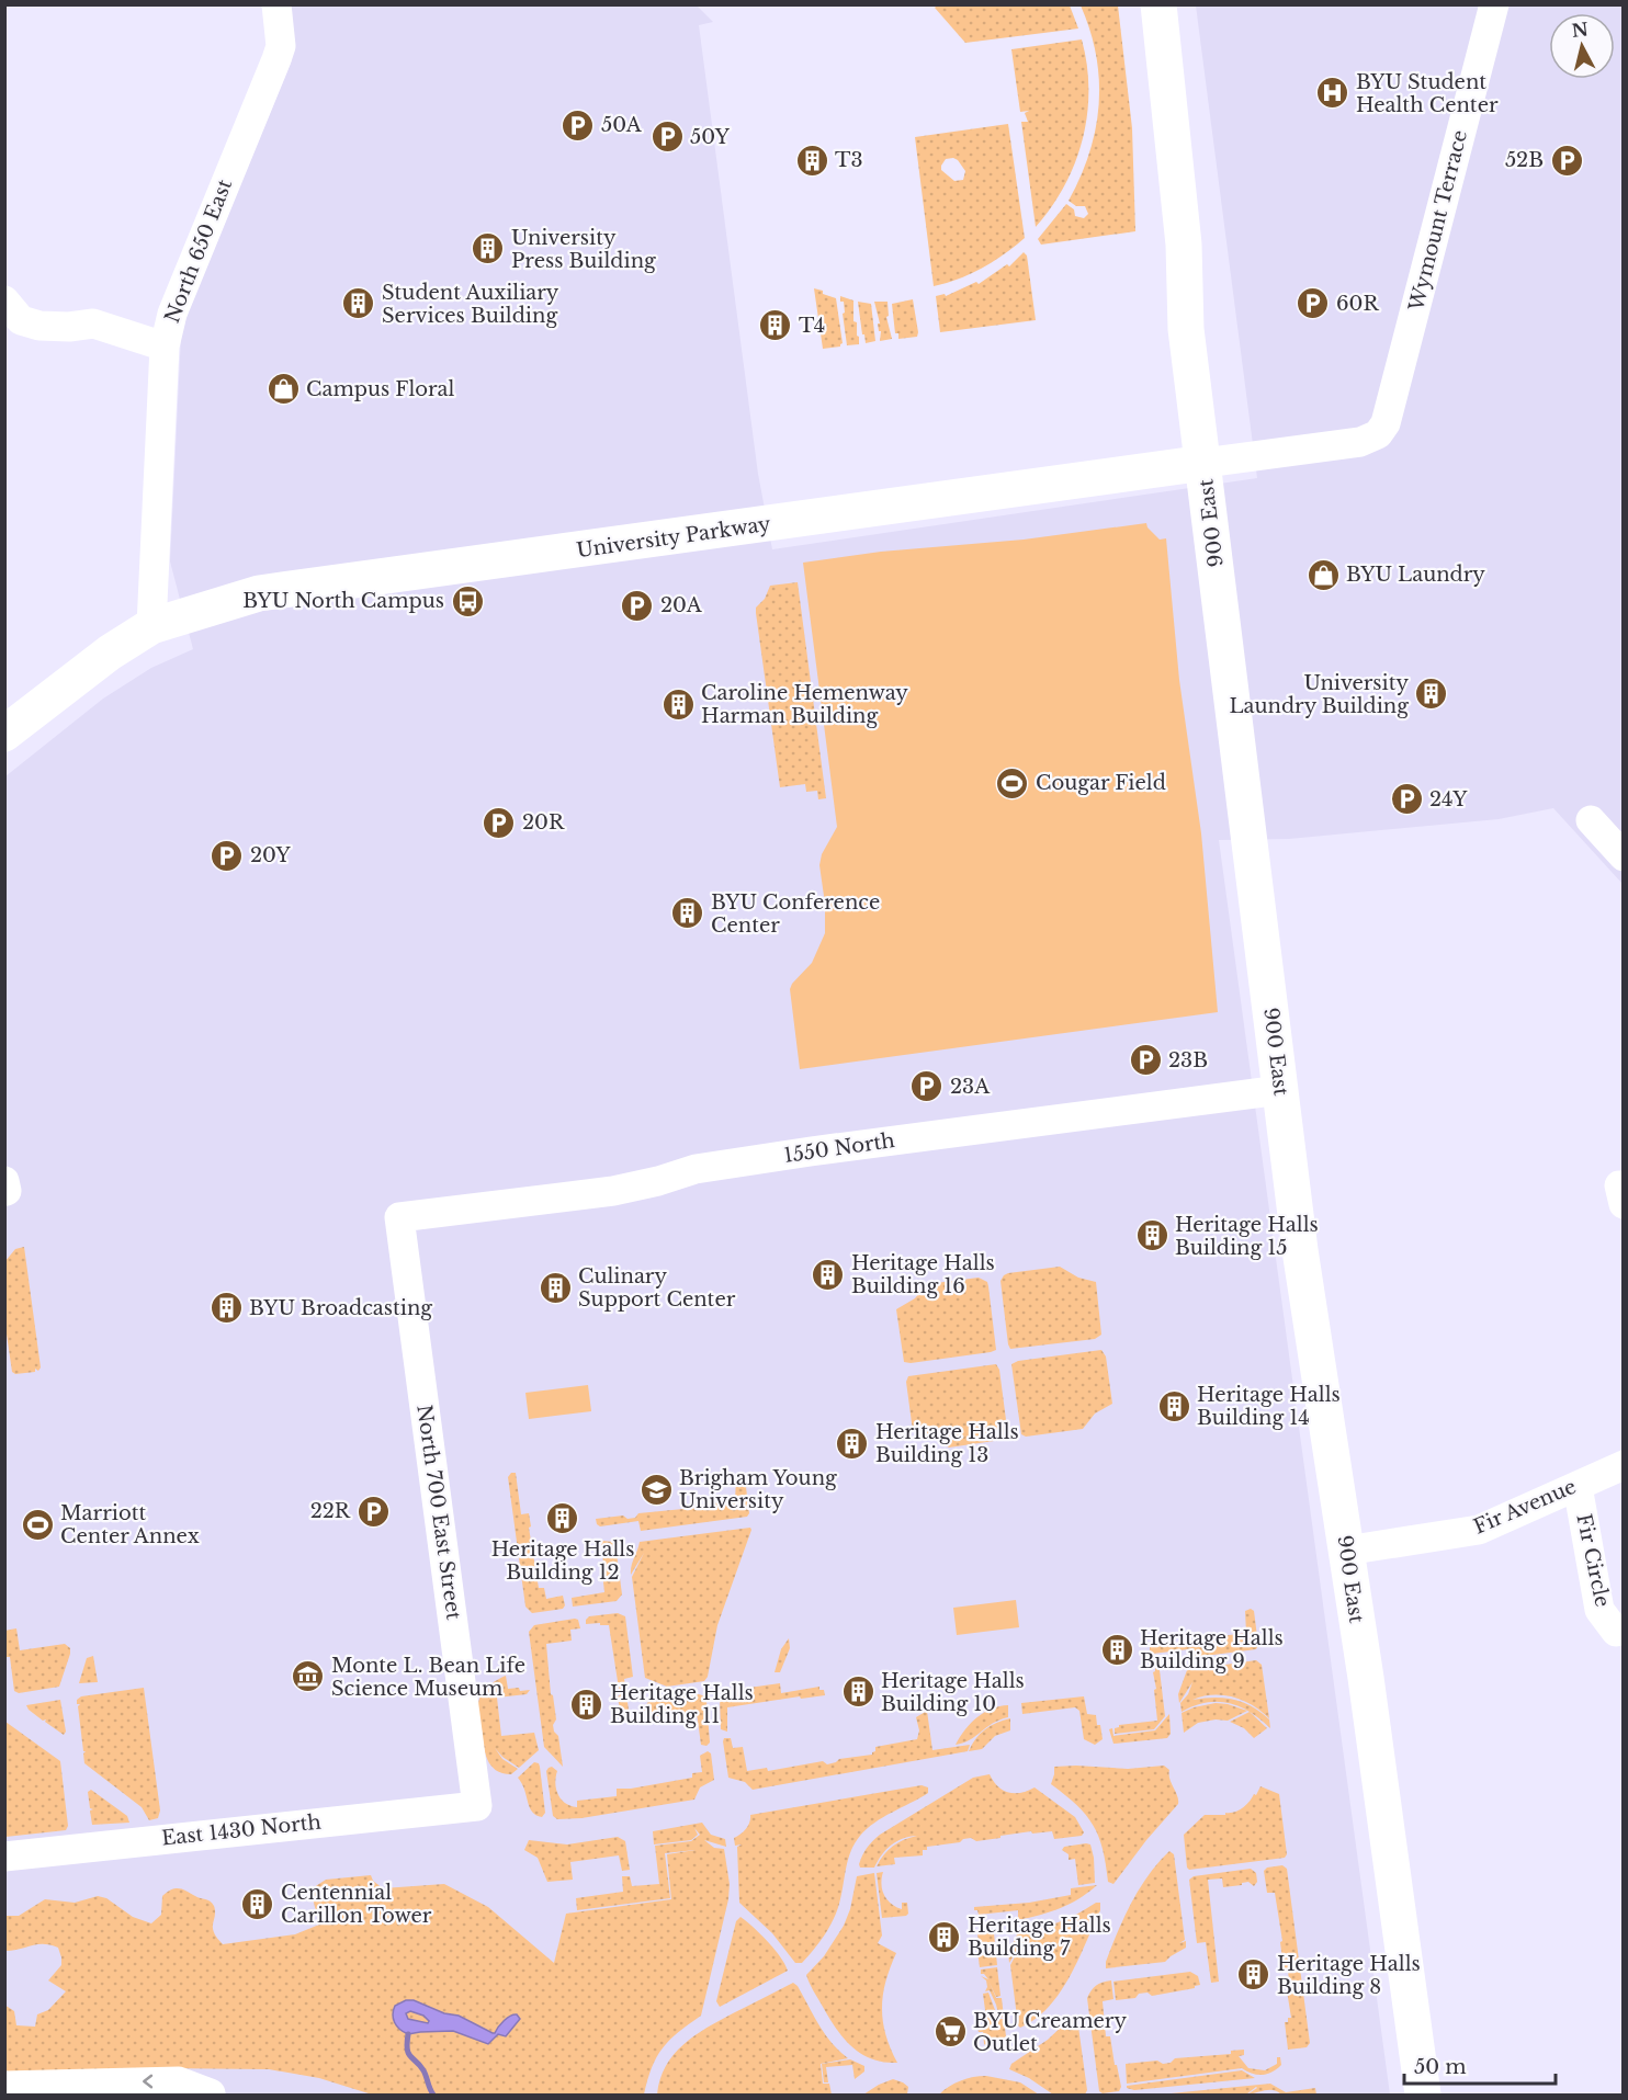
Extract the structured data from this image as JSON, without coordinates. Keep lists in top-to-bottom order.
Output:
{
  "streets": {
    "main road": ["900 East", "University Parkway"],
    "street": [
      "Wymount Terrace",
      "North 650 East",
      "1550 North",
      "Fir Avenue",
      "North 700 East Street",
      "Fir Circle",
      "East 1430 North"
    ]
  },
  "crossings": [
    ["Wymount Terrace", "University Parkway"],
    ["North 650 East", "University Parkway"],
    ["900 East", "University Parkway"],
    ["900 East", "1550 North"],
    ["900 East", "Fir Avenue"],
    ["1550 North", "North 700 East Street"],
    ["Fir Avenue", "Fir Circle"],
    ["North 700 East Street", "East 1430 North"]
  ],
  "places": {
    "hospital": ["BYU Student Health Center"],
    "parking": [
      "50A",
      "50Y",
      "52B",
      "60R",
      "20A",
      "24Y",
      "20R",
      "20Y",
      "23B",
      "23A",
      "22R"
    ],
    "building": [
      "T3",
      "University Press Building",
      "Student Auxiliary Services Building",
      "T4",
      "University Laundry Building",
      "Caroline Hemenway Harman Building",
      "BYU Conference Center",
      "Heritage Halls Building 15",
      "Heritage Halls Building 16",
      "Culinary Support Center",
      "BYU Broadcasting",
      "Heritage Halls Building 14",
      "Heritage Halls Building 13",
      "Heritage Halls Building 12",
      "Heritage Halls Building 9",
      "Heritage Halls Building 10",
      "Heritage Halls Building 11",
      "Centennial Carillon Tower",
      "Heritage Halls Building 7",
      "Heritage Halls Building 8"
    ],
    "shop": ["Campus Floral", "BYU Laundry"],
    "bus stop": ["BYU North Campus"],
    "sports": ["Cougar Field", "Marriott Center Annex"],
    "school or university": ["Brigham Young University"],
    "museum": ["Monte L. Bean Life Science Museum"],
    "supermarket": ["BYU Creamery Outlet"]
  },
  "scale_bar": "50 m",
  "north": "top"
}
